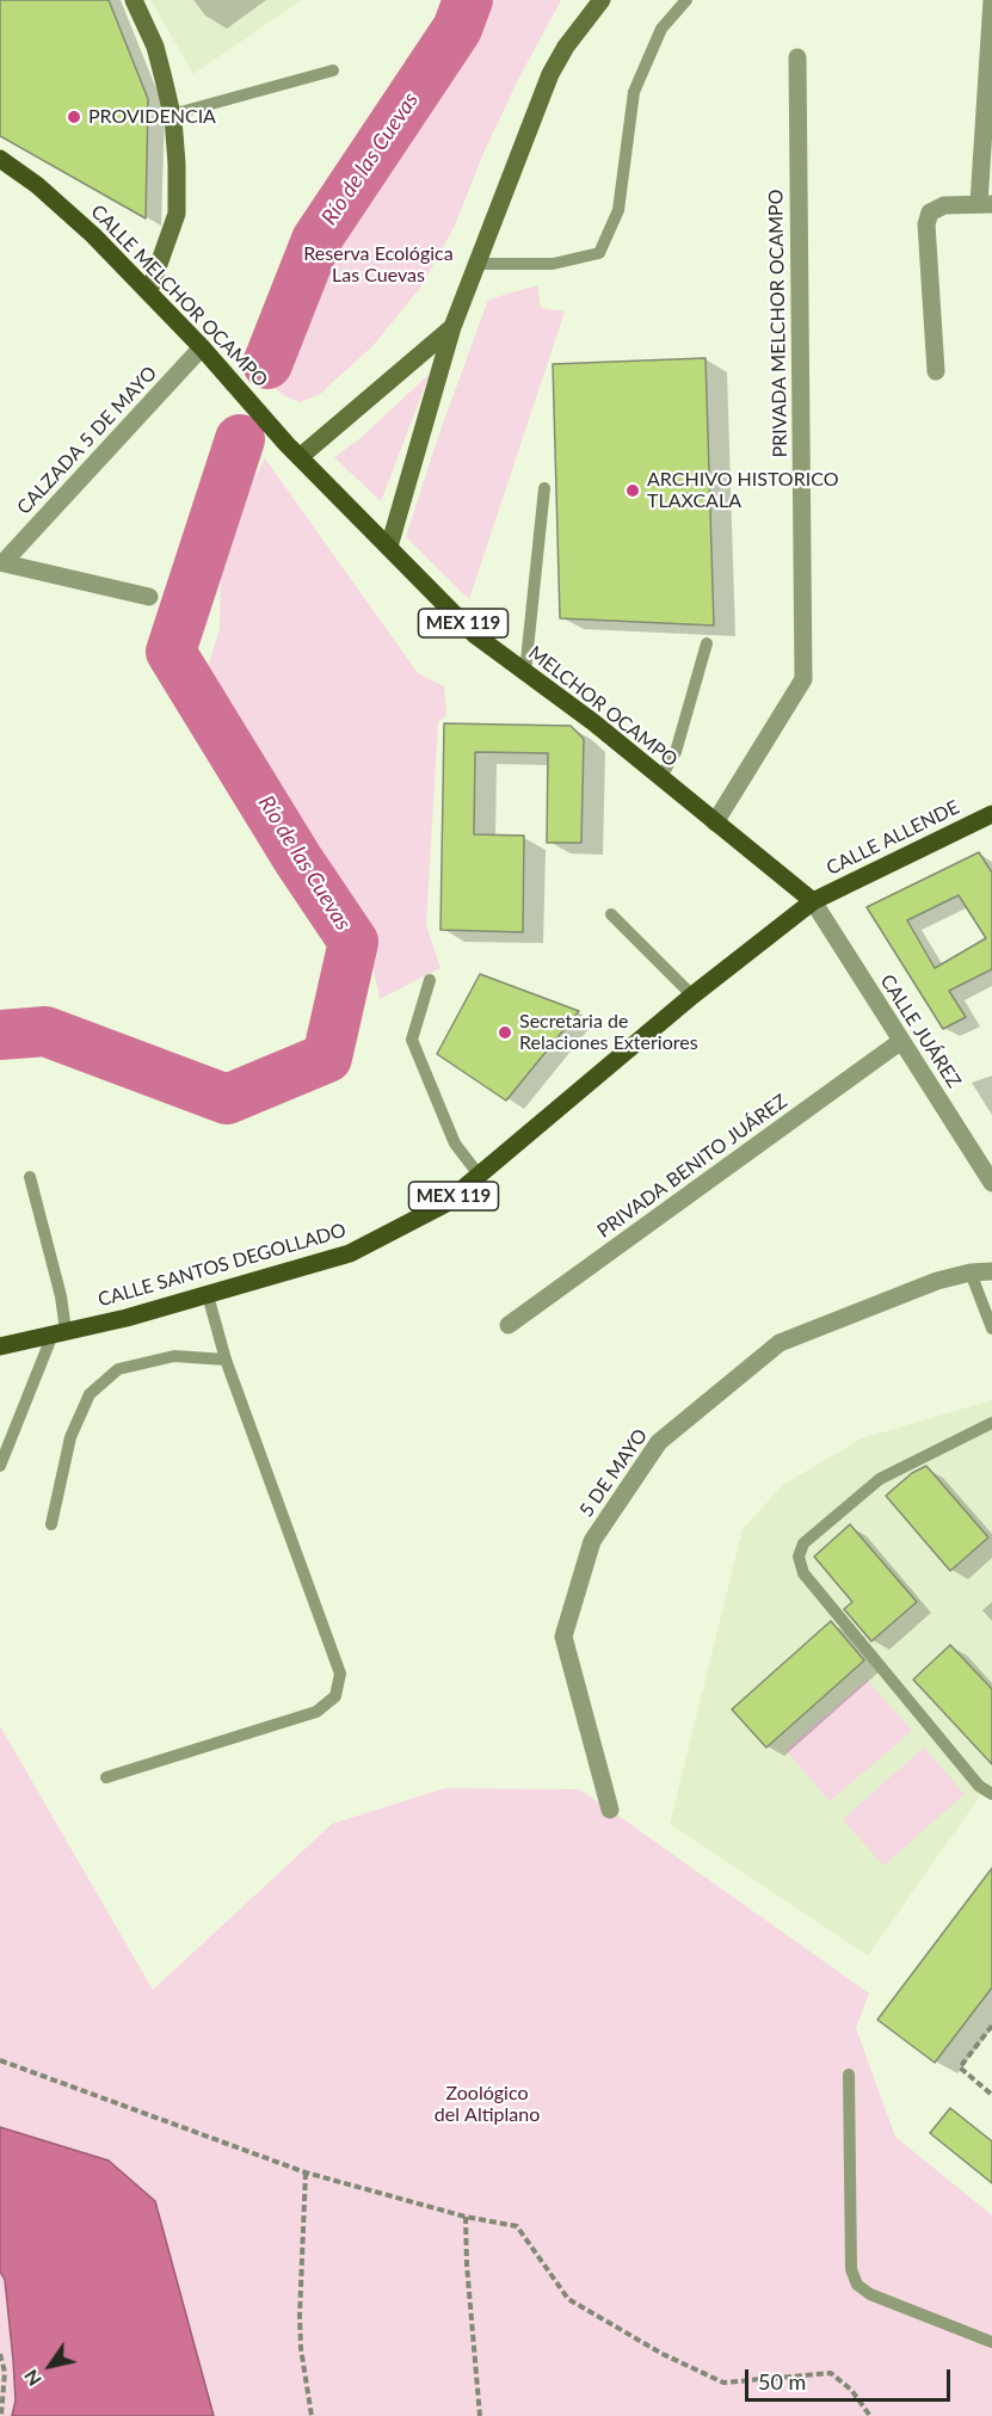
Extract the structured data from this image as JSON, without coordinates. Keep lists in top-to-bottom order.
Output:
{
  "streets": {
    "main road": [
      "CALLE MELCHOR OCAMPO",
      "MEX 119",
      "MELCHOR OCAMPO",
      "CALLE ALLENDE",
      "CALLE SANTOS DEGOLLADO"
    ],
    "street": [
      "PRIVADA MELCHOR OCAMPO",
      "CALZADA 5 DE MAYO",
      "CALLE JUÁREZ",
      "PRIVADA BENITO JUÁREZ",
      "5 DE MAYO"
    ]
  },
  "crossings": [
    ["CALLE MELCHOR OCAMPO", "CALZADA 5 DE MAYO"],
    ["CALLE MELCHOR OCAMPO", "MELCHOR OCAMPO"],
    ["PRIVADA MELCHOR OCAMPO", "MELCHOR OCAMPO"],
    ["MELCHOR OCAMPO", "CALLE ALLENDE"],
    ["MELCHOR OCAMPO", "CALLE JUÁREZ"],
    ["MELCHOR OCAMPO", "CALLE SANTOS DEGOLLADO"],
    ["CALLE ALLENDE", "CALLE JUÁREZ"],
    ["CALLE ALLENDE", "CALLE SANTOS DEGOLLADO"],
    ["CALLE JUÁREZ", "PRIVADA BENITO JUÁREZ"],
    ["CALLE JUÁREZ", "CALLE SANTOS DEGOLLADO"]
  ],
  "water": ["Río de las Cuevas"],
  "parks": ["Reserva Ecológica Las Cuevas", "Zoológico del Altiplano"],
  "places": ["PROVIDENCIA", "ARCHIVO HISTORICO TLAXCALA", "Secretaria de Relaciones Exteriores"],
  "scale_bar": "50 m",
  "north": "bottom left"
}
